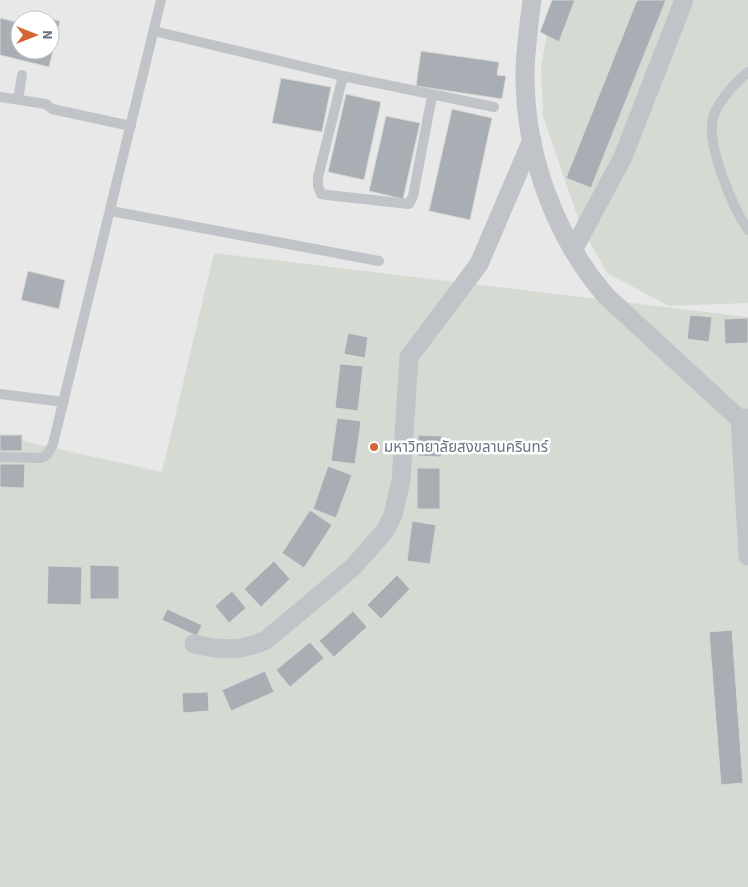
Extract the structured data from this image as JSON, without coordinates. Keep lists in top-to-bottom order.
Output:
{
  "places": ["มหาวิทยาลัยสงขลานครินทร์"],
  "north": "right"
}
